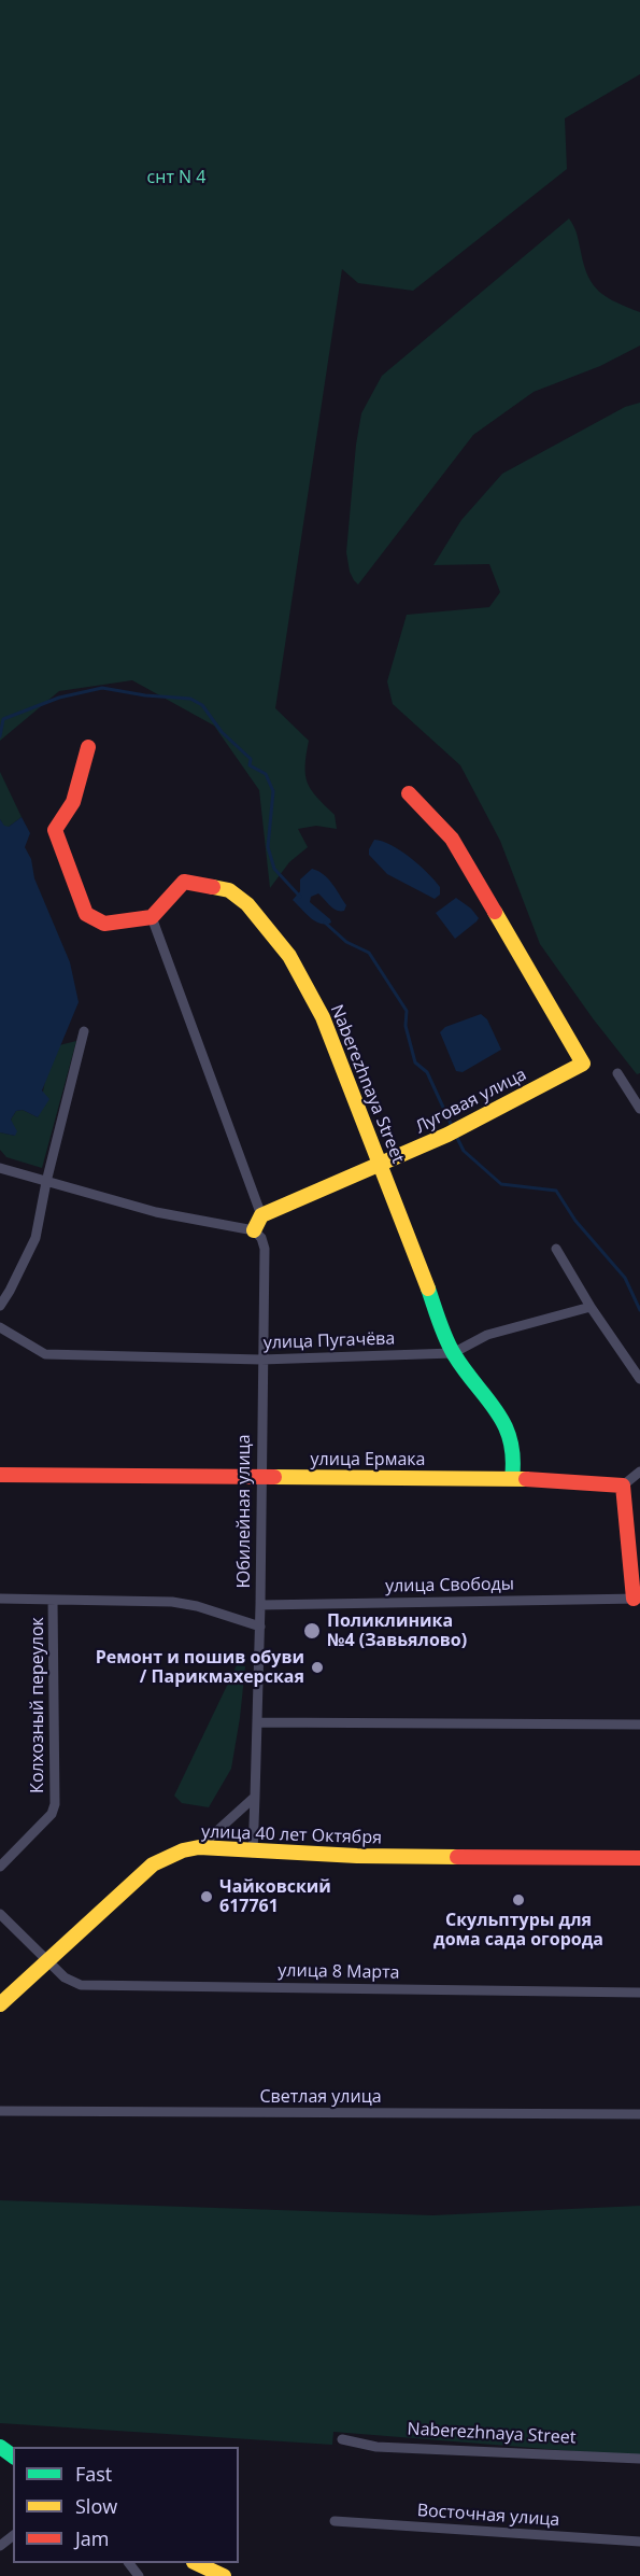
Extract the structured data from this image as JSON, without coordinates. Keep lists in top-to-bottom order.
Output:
{
  "streets": {
    "street": [
      "Naberezhnaya Street",
      "Луговая улица",
      "улица Пугачёва",
      "улица Ермака",
      "Юбилейная улица",
      "улица Свободы",
      "Колхозный переулок",
      "улица 40 лет Октября",
      "улица 8 Марта",
      "Светлая улица",
      "Восточная улица"
    ]
  },
  "crossings": [
    ["Naberezhnaya Street", "Луговая улица"],
    ["Naberezhnaya Street", "улица Пугачёва"],
    ["Naberezhnaya Street", "улица Ермака"],
    ["улица Пугачёва", "Юбилейная улица"],
    ["улица Ермака", "Юбилейная улица"],
    ["Юбилейная улица", "улица Свободы"],
    ["Юбилейная улица", "улица 40 лет Октября"],
    ["улица 40 лет Октября", "улица 8 Марта"]
  ],
  "parks": ["снт N 4"],
  "places": [
    "Поликлиника №4 (Завьялово)",
    "Ремонт и пошив обуви / Парикмахерская",
    "Чайковский 617761",
    "Скульптуры для дома сада огорода"
  ],
  "legend": ["Fast", "Slow", "Jam"]
}
